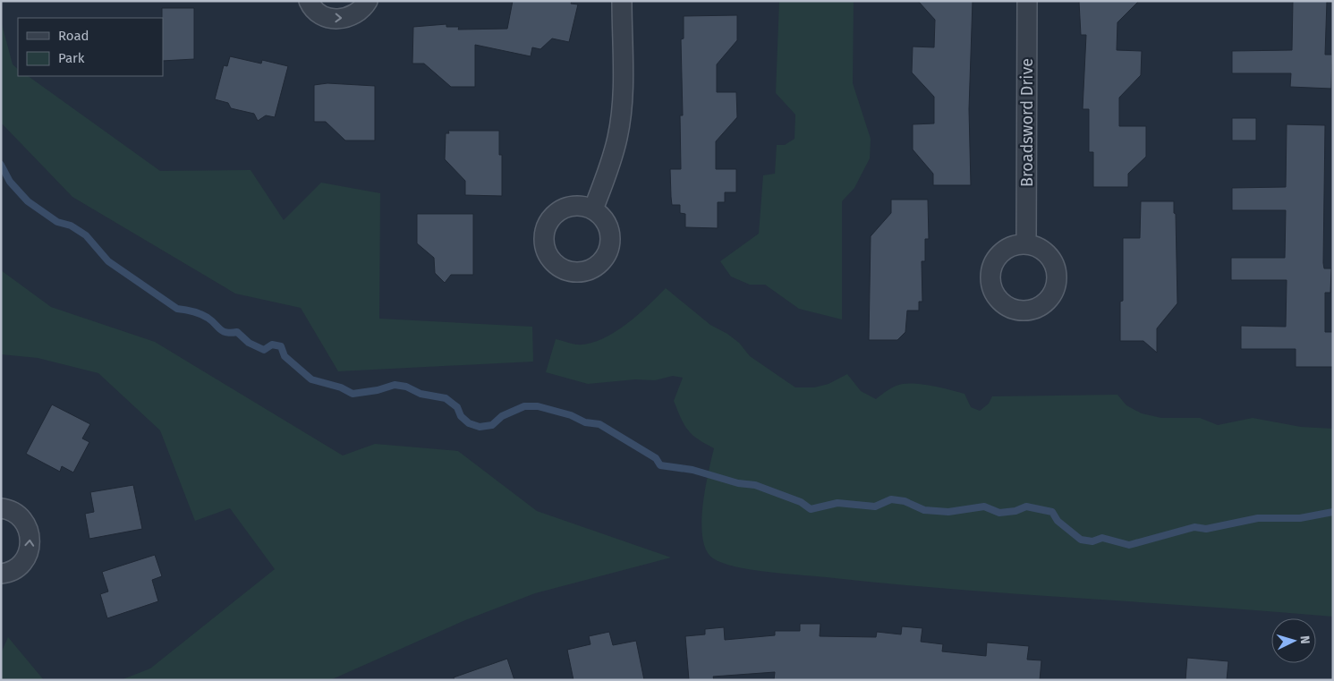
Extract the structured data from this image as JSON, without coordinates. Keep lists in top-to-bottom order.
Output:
{
  "streets": {
    "street": ["Broadsword Drive"]
  },
  "legend": ["Road", "Park"],
  "north": "right"
}
